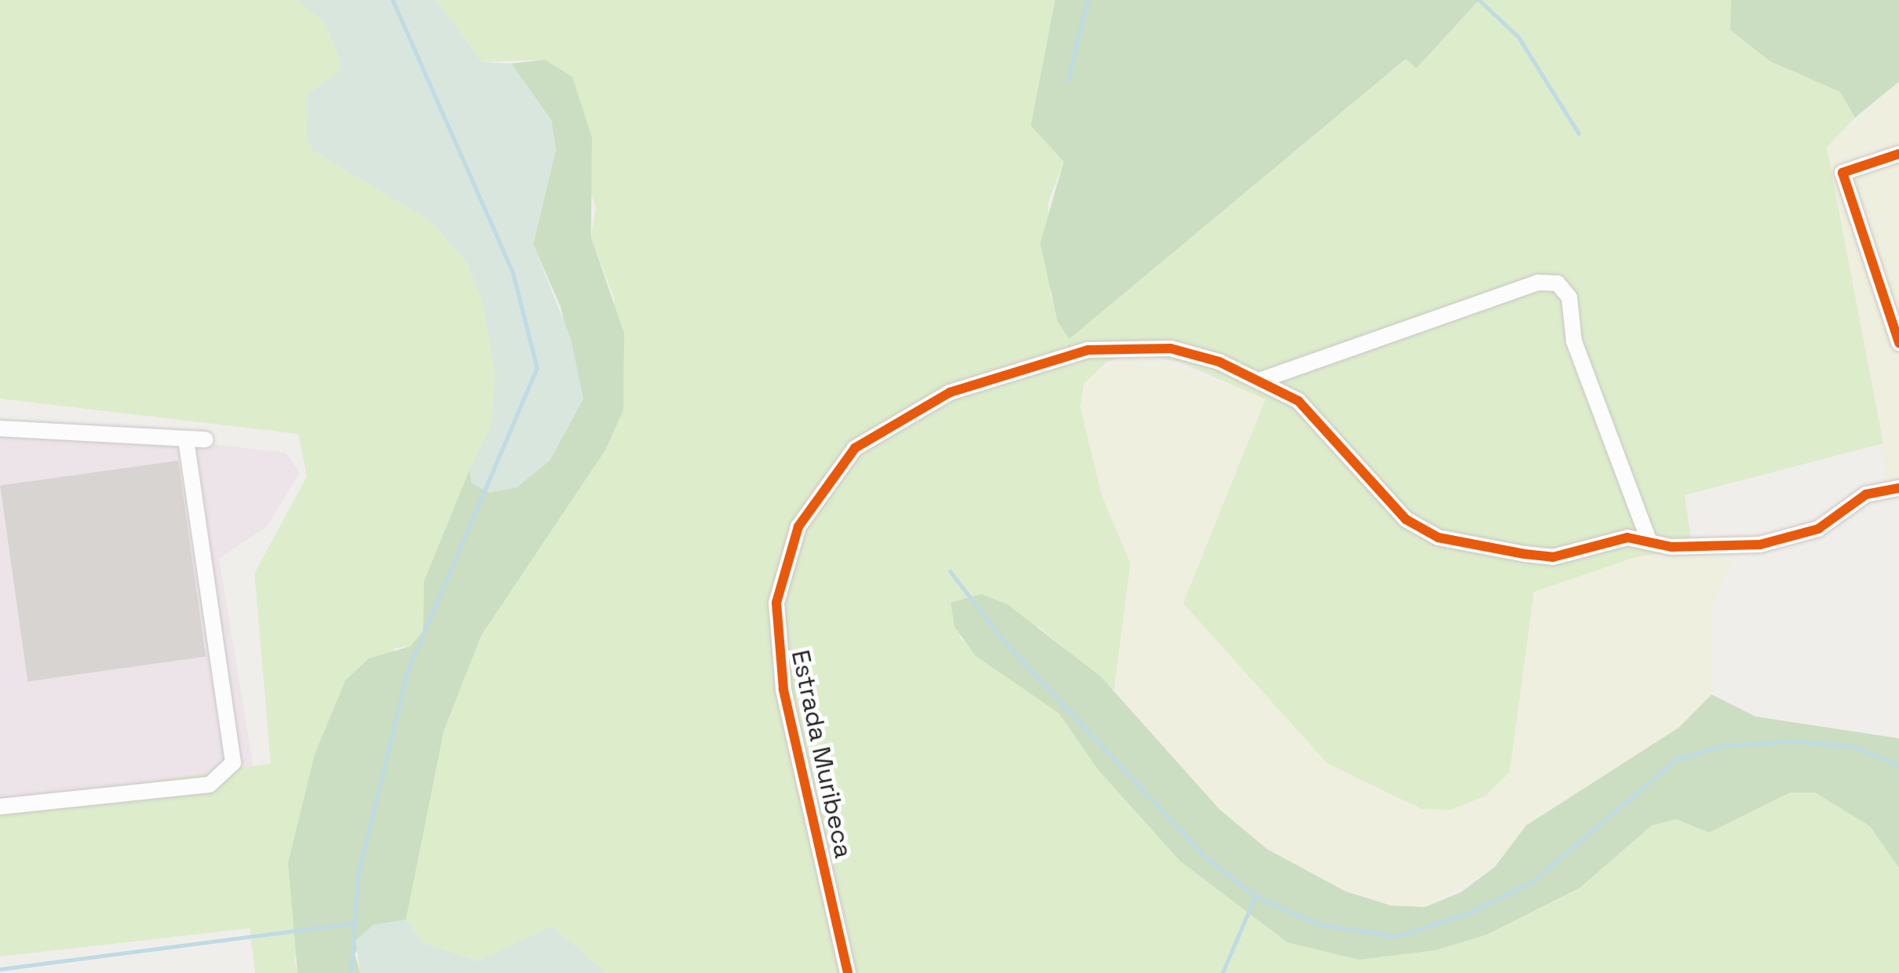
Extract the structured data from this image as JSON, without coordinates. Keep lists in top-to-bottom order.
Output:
{
  "streets": {
    "street": ["Estrada Muribeca"]
  }
}
